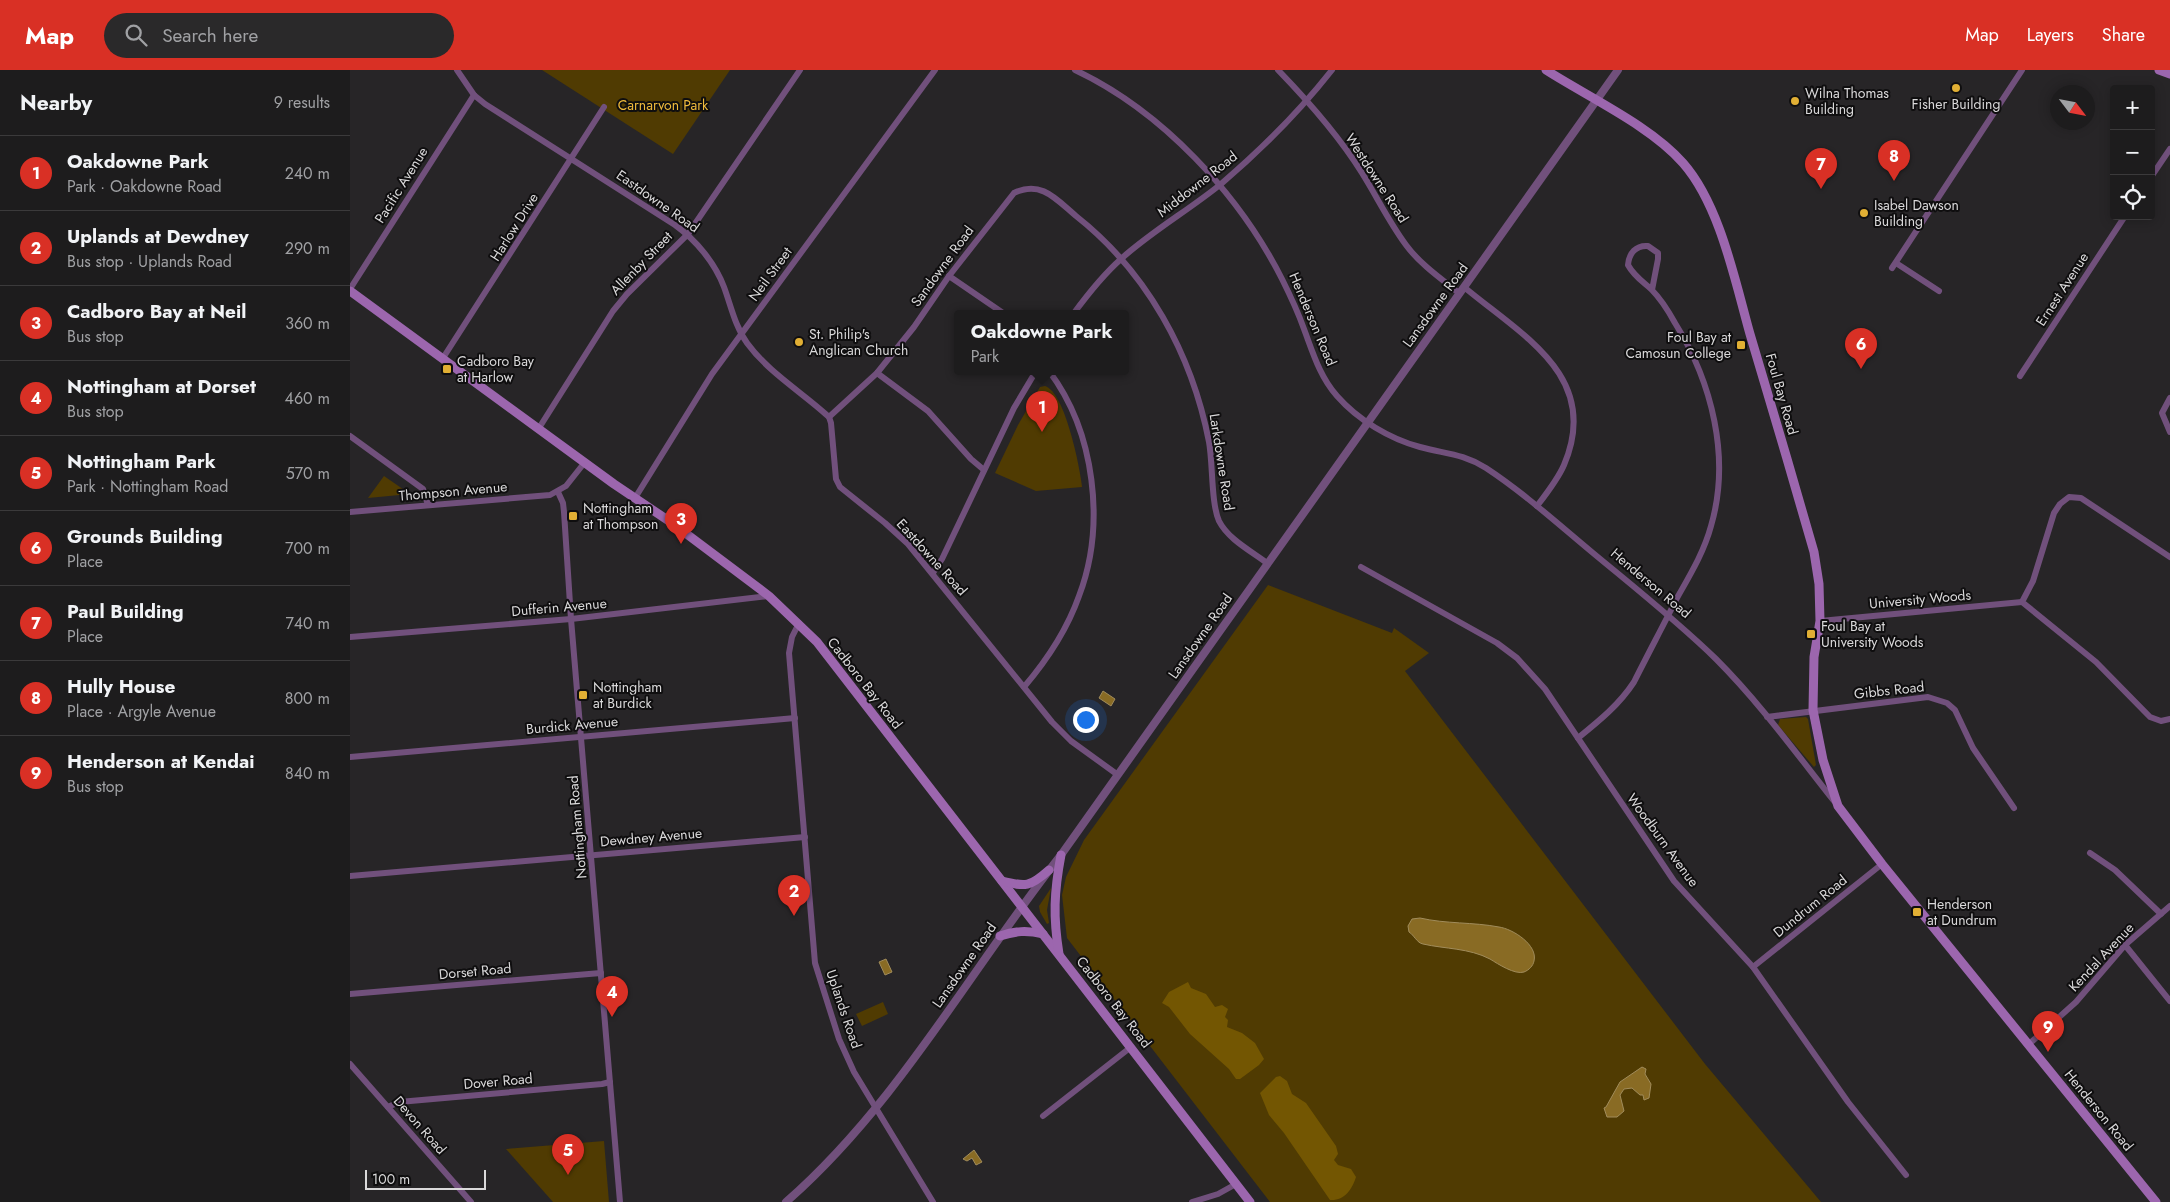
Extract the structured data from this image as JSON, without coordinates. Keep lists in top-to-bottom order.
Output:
{
  "streets": {
    "main road": ["Henderson Road", "Foul Bay Road", "Cadboro Bay Road"],
    "street": [
      "Westdowne Road",
      "Middowne Road",
      "Pacific Avenue",
      "Eastdowne Road",
      "Harlow Drive",
      "Allenby Street",
      "Sandowne Road",
      "Neil Street",
      "Ernest Avenue",
      "Lansdowne Road",
      "Larkdowne Road",
      "Thompson Avenue",
      "University Woods",
      "Dufferin Avenue",
      "Gibbs Road",
      "Burdick Avenue",
      "Nottingham Road",
      "Dewdney Avenue",
      "Woodburn Avenue",
      "Dundrum Road",
      "Kendal Avenue",
      "Dorset Road",
      "Uplands Road",
      "Dover Road",
      "Devon Road"
    ]
  },
  "crossings": [
    ["Westdowne Road", "Middowne Road"],
    ["Westdowne Road", "Lansdowne Road"],
    ["Westdowne Road", "Henderson Road"],
    ["Middowne Road", "Henderson Road"],
    ["Middowne Road", "Larkdowne Road"],
    ["Pacific Avenue", "Eastdowne Road"],
    ["Pacific Avenue", "Cadboro Bay Road"],
    ["Eastdowne Road", "Harlow Drive"],
    ["Eastdowne Road", "Allenby Street"],
    ["Eastdowne Road", "Sandowne Road"],
    ["Eastdowne Road", "Neil Street"],
    ["Eastdowne Road", "Lansdowne Road"],
    ["Harlow Drive", "Cadboro Bay Road"],
    ["Allenby Street", "Cadboro Bay Road"],
    ["Sandowne Road", "Larkdowne Road"],
    ["Neil Street", "Cadboro Bay Road"],
    ["Lansdowne Road", "Henderson Road"],
    ["Lansdowne Road", "Foul Bay Road"],
    ["Lansdowne Road", "Larkdowne Road"],
    ["Lansdowne Road", "Cadboro Bay Road"],
    ["Lansdowne Road", "Uplands Road"],
    ["Henderson Road", "Foul Bay Road"],
    ["Henderson Road", "Gibbs Road"],
    ["Henderson Road", "Dundrum Road"],
    ["Henderson Road", "Kendal Avenue"],
    ["Foul Bay Road", "University Woods"],
    ["Foul Bay Road", "Gibbs Road"],
    ["Thompson Avenue", "Nottingham Road"],
    ["Dufferin Avenue", "Cadboro Bay Road"],
    ["Dufferin Avenue", "Nottingham Road"],
    ["Cadboro Bay Road", "Uplands Road"],
    ["Burdick Avenue", "Nottingham Road"],
    ["Burdick Avenue", "Uplands Road"],
    ["Nottingham Road", "Dewdney Avenue"],
    ["Nottingham Road", "Dorset Road"],
    ["Nottingham Road", "Dover Road"],
    ["Dewdney Avenue", "Uplands Road"],
    ["Woodburn Avenue", "Dundrum Road"],
    ["Dover Road", "Devon Road"]
  ],
  "parks": ["Carnarvon Park"],
  "places": {
    "other": [
      "Fisher Building",
      "Wilna Thomas Building",
      "Isabel Dawson Building",
      "St. Philip's Anglican Church"
    ],
    "transit": [
      "Foul Bay at Camosun College",
      "Cadboro Bay at Harlow",
      "Nottingham at Thompson",
      "Foul Bay at University Woods",
      "Nottingham at Burdick",
      "Henderson at Dundrum"
    ]
  },
  "scale_bar": "100 m",
  "north": "bottom right",
  "page": {
    "header": "Map",
    "search": "Search here",
    "nav": ["Map", "Layers", "Share"],
    "heading": ["Nearby", "9 results"],
    "map_buttons": ["+", "−"],
    "list": [
      {
        "mark": "1",
        "name": "Oakdowne Park",
        "note": "Park · Oakdowne Road",
        "value": "240 m"
      },
      {
        "mark": "2",
        "name": "Uplands at Dewdney",
        "note": "Bus stop · Uplands Road",
        "value": "290 m"
      },
      {
        "mark": "3",
        "name": "Cadboro Bay at Neil",
        "note": "Bus stop",
        "value": "360 m"
      },
      {
        "mark": "4",
        "name": "Nottingham at Dorset",
        "note": "Bus stop",
        "value": "460 m"
      },
      {
        "mark": "5",
        "name": "Nottingham Park",
        "note": "Park · Nottingham Road",
        "value": "570 m"
      },
      {
        "mark": "6",
        "name": "Grounds Building",
        "note": "Place",
        "value": "700 m"
      },
      {
        "mark": "7",
        "name": "Paul Building",
        "note": "Place",
        "value": "740 m"
      },
      {
        "mark": "8",
        "name": "Hully House",
        "note": "Place · Argyle Avenue",
        "value": "800 m"
      },
      {
        "mark": "9",
        "name": "Henderson at Kendai",
        "note": "Bus stop",
        "value": "840 m"
      }
    ],
    "pins": [
      "8",
      "7",
      "6",
      "1",
      "3",
      "2",
      "4",
      "9",
      "5"
    ],
    "popup": ["Oakdowne Park", "Park"],
    "scale": "100 m"
  }
}
